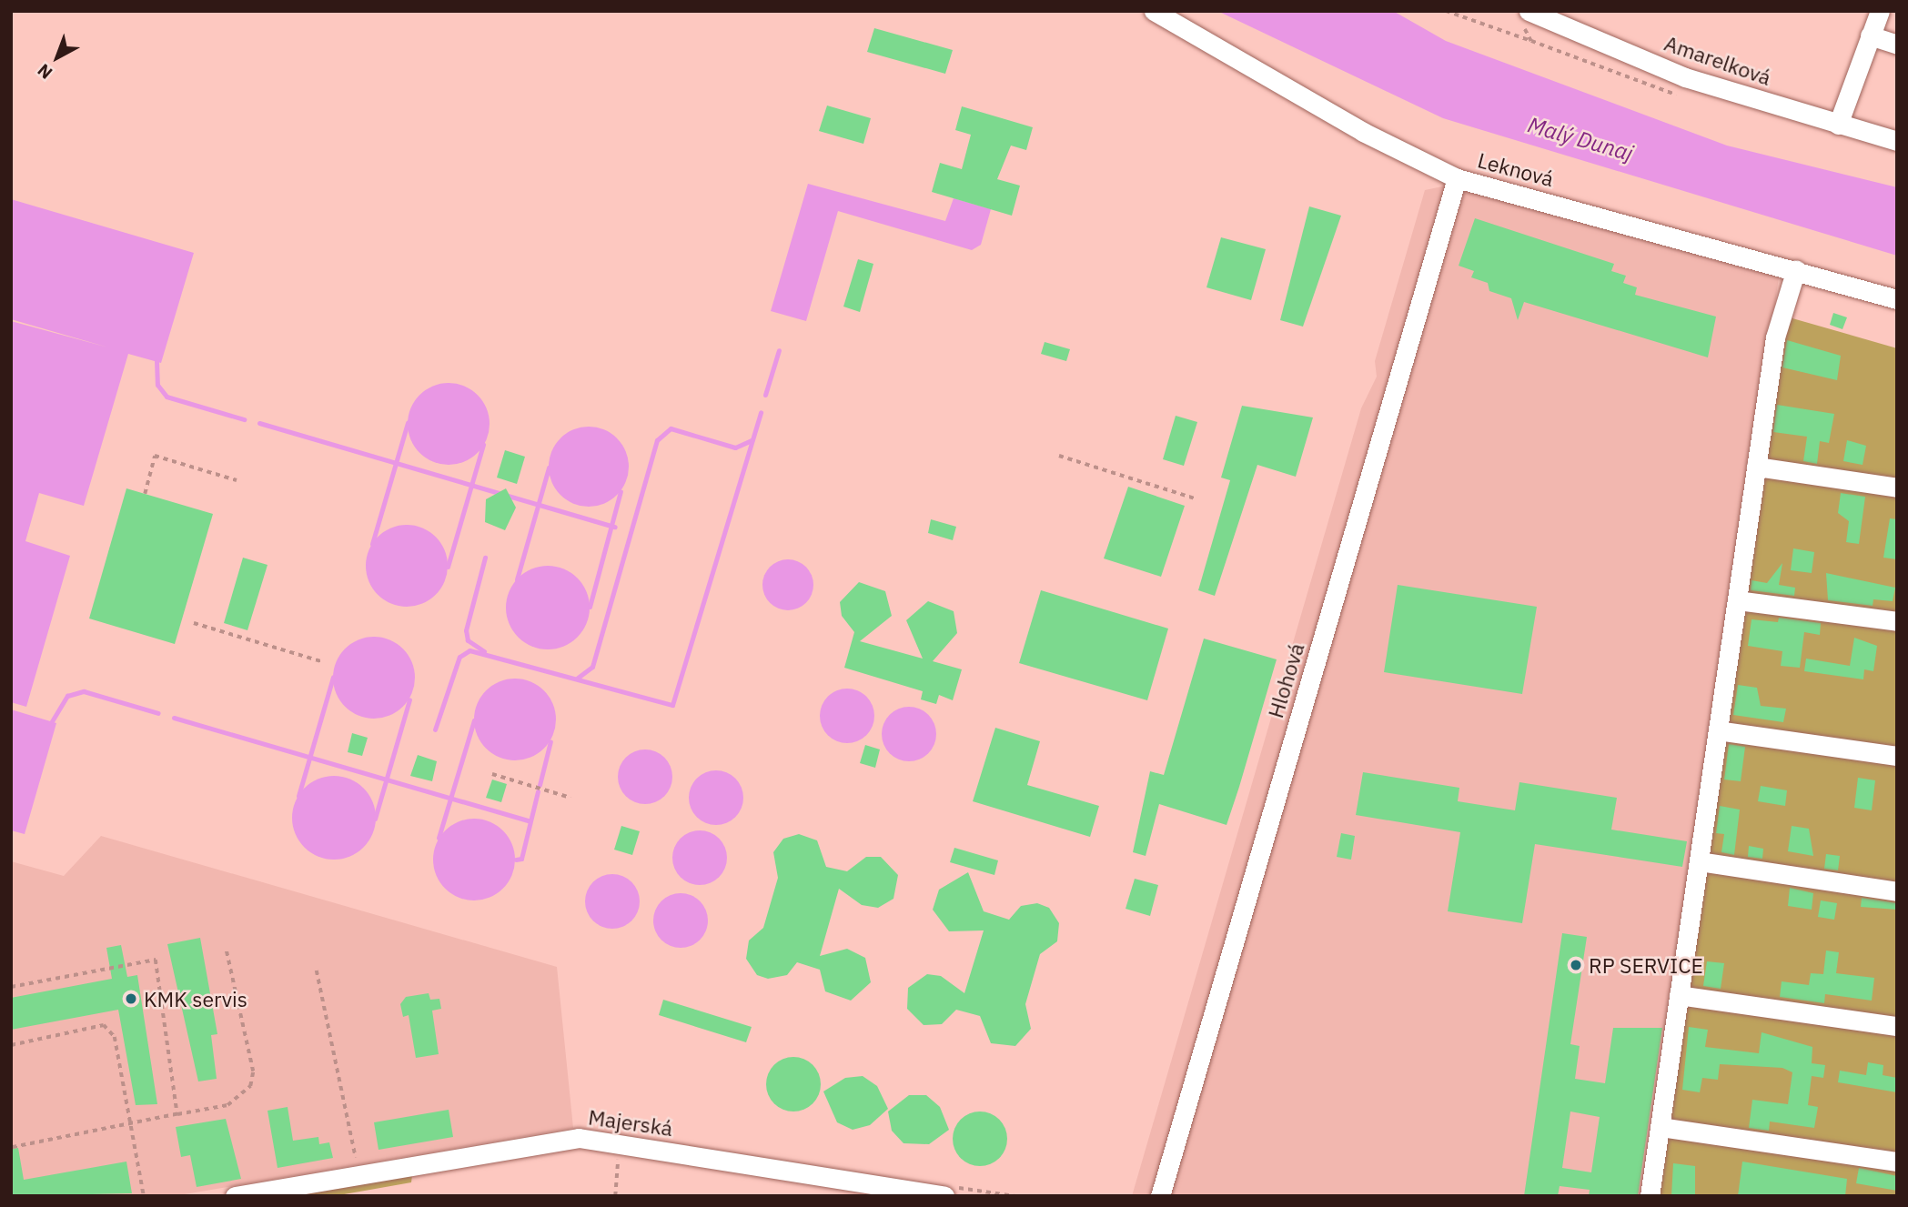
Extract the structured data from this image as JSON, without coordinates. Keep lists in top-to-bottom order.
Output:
{
  "streets": {
    "street": [
      "Amarelková",
      "Leknová",
      "Hlohová",
      "Majerská"
    ]
  },
  "crossings": [
    ["Leknová", "Hlohová"]
  ],
  "water": ["Malý Dunaj"],
  "places": ["RP SERVICE", "KMK servis"],
  "north": "bottom left"
}
